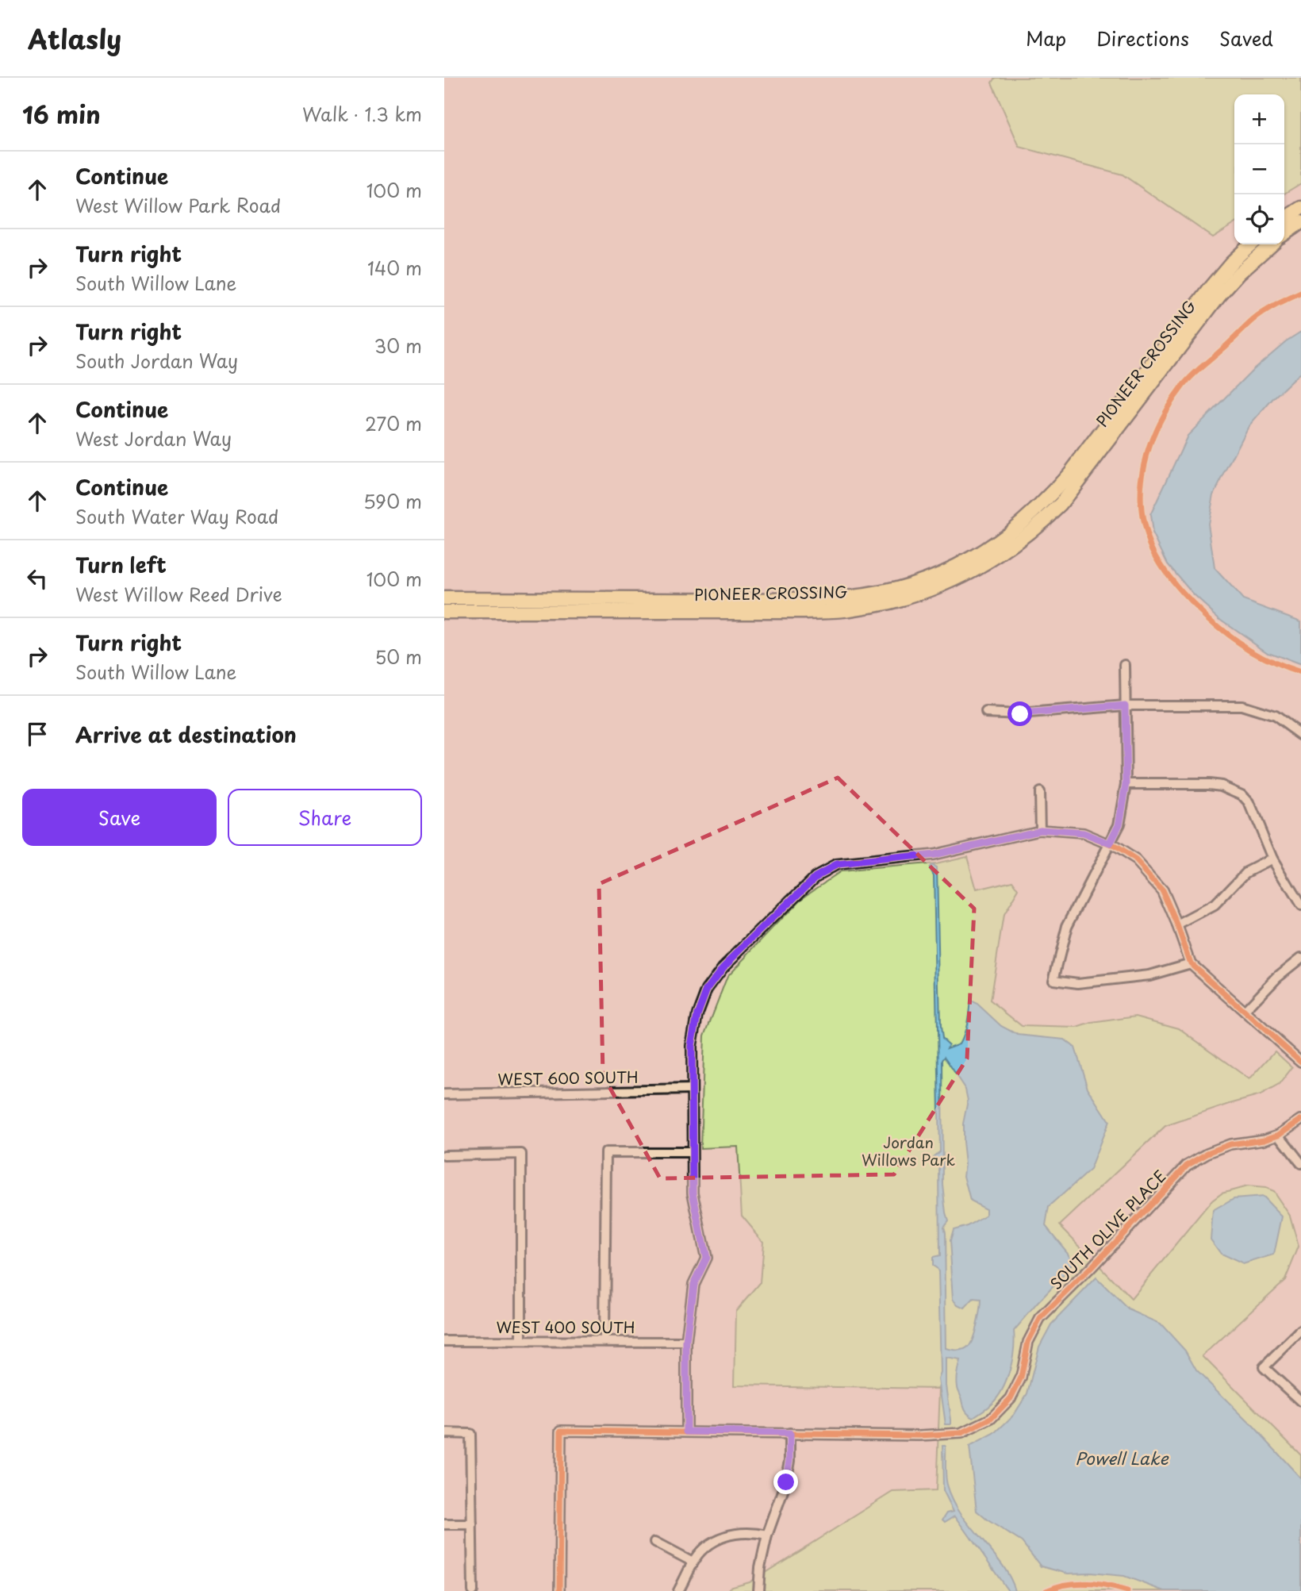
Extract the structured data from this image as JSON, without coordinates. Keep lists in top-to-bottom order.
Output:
{
  "streets": {
    "highway": ["PIONEER CROSSING"],
    "street": ["WEST 600 SOUTH", "SOUTH OLIVE PLACE", "WEST 400 SOUTH"]
  },
  "water": ["Powell Lake"],
  "parks": ["Jordan Willows Park"],
  "page": {
    "header": "Atlasly",
    "nav": ["Map", "Directions", "Saved"],
    "heading": ["16 min", "Walk · 1.3 km"],
    "map_buttons": ["+", "−"],
    "list": [
      ["Continue", "West Willow Park Road", "100 m"],
      ["Turn right", "South Willow Lane", "140 m"],
      ["Turn right", "South Jordan Way", "30 m"],
      ["Continue", "West Jordan Way", "270 m"],
      ["Continue", "South Water Way Road", "590 m"],
      ["Turn left", "West Willow Reed Drive", "100 m"],
      ["Turn right", "South Willow Lane", "50 m"],
      "Arrive at destination"
    ],
    "buttons": ["Save", "Share"]
  }
}
